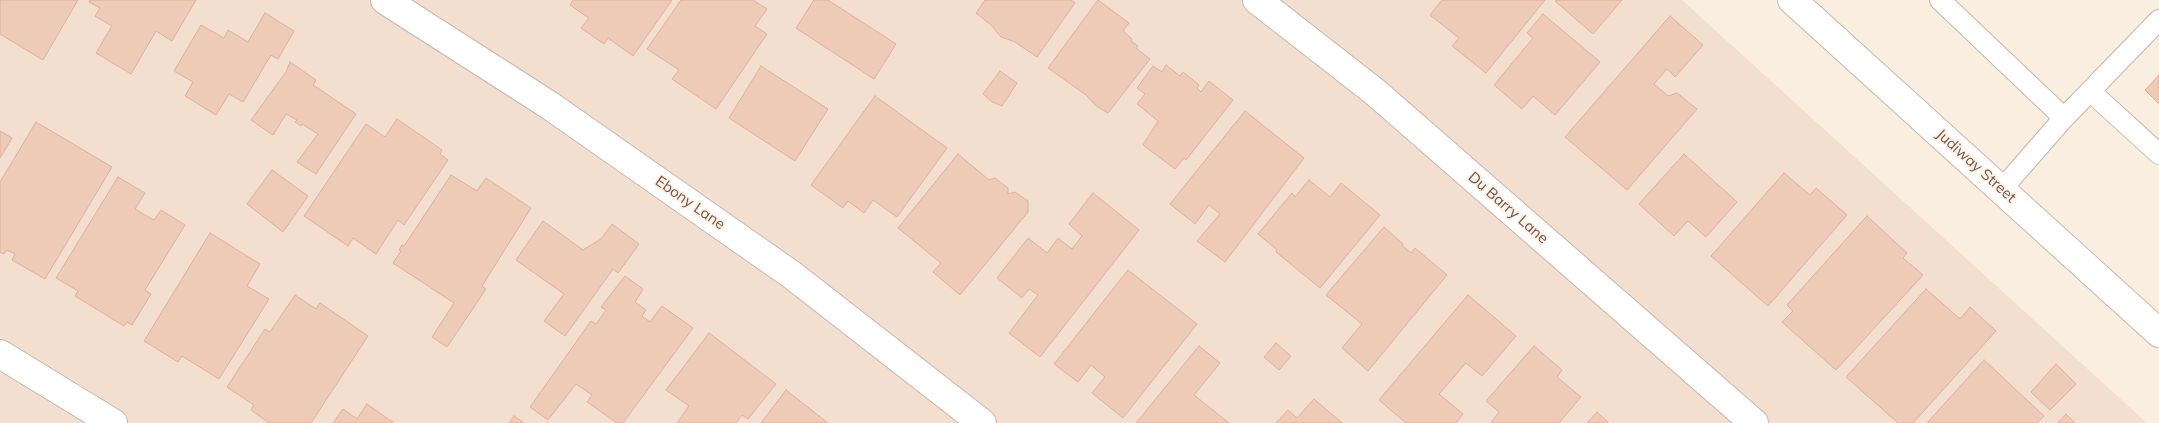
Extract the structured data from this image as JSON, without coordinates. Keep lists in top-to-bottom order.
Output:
{
  "streets": {
    "street": ["Judiway Street", "Ebony Lane", "Du Barry Lane"]
  }
}
